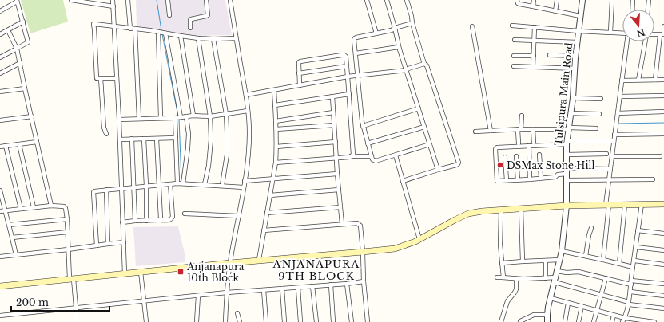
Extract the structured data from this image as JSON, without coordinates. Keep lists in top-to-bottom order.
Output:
{
  "streets": {
    "street": ["Tulsipura Main Road"]
  },
  "districts": ["ANJANAPURA 9TH BLOCK"],
  "places": {
    "other": ["DSMax Stone Hill"],
    "transit": ["Anjanapura 10th Block"]
  },
  "scale_bar": "200 m",
  "north": "bottom"
}
